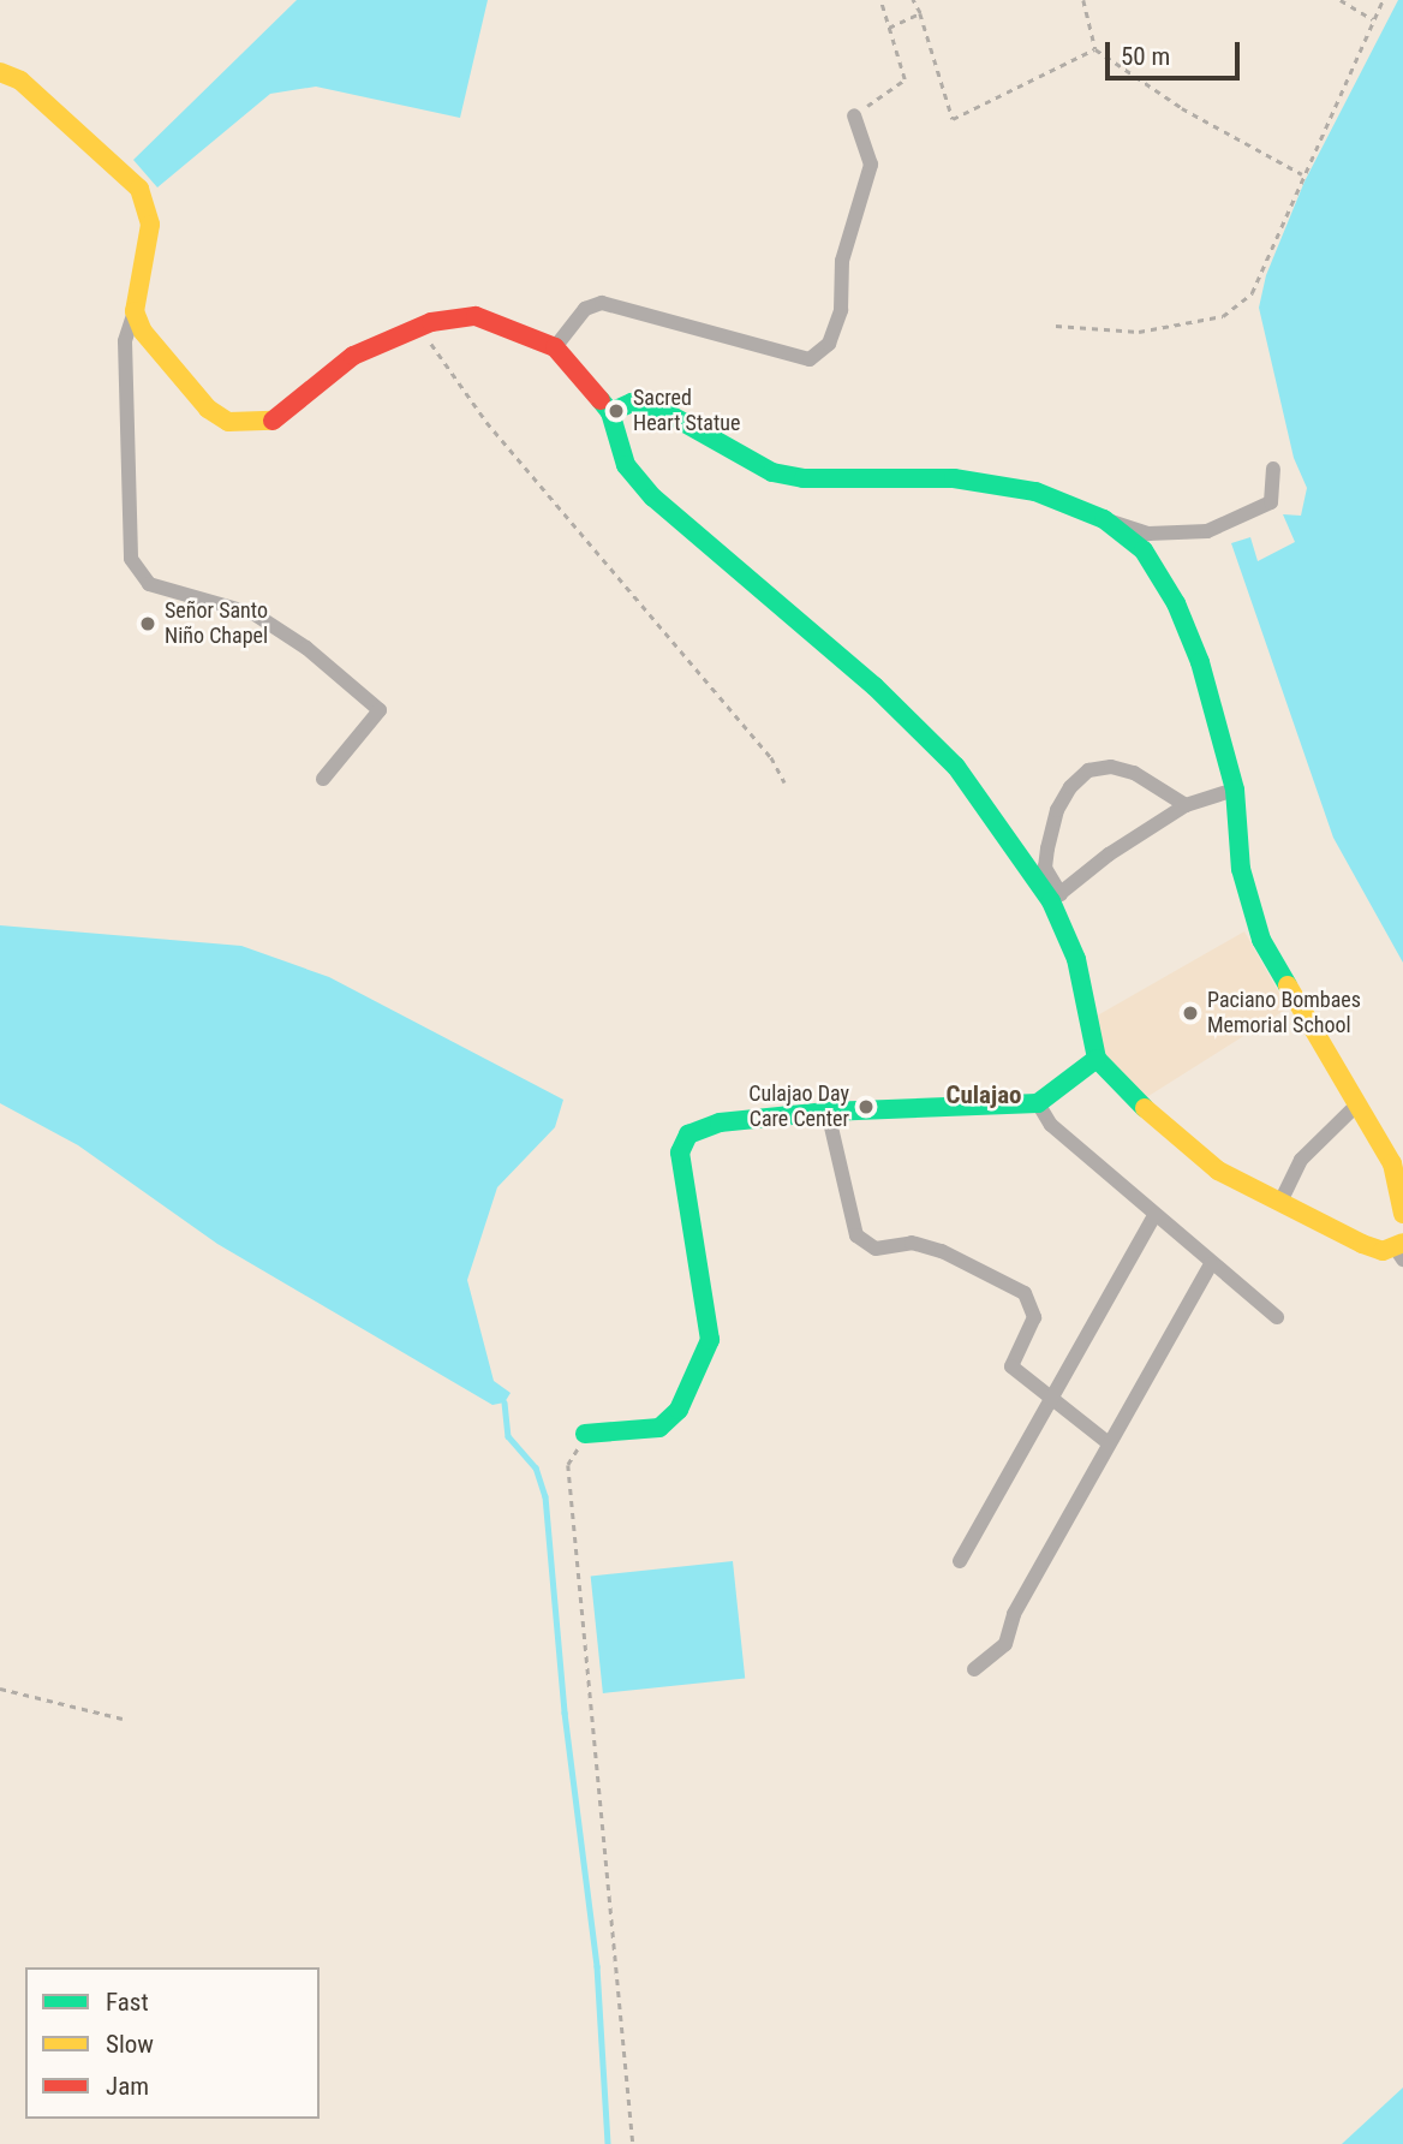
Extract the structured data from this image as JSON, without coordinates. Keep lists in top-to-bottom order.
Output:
{
  "districts": ["Culajao"],
  "places": [
    "Sacred Heart Statue",
    "Señor Santo Niño Chapel",
    "Paciano Bombaes Memorial School",
    "Culajao Day Care Center"
  ],
  "legend": ["Fast", "Slow", "Jam"],
  "scale_bar": "50 m"
}
